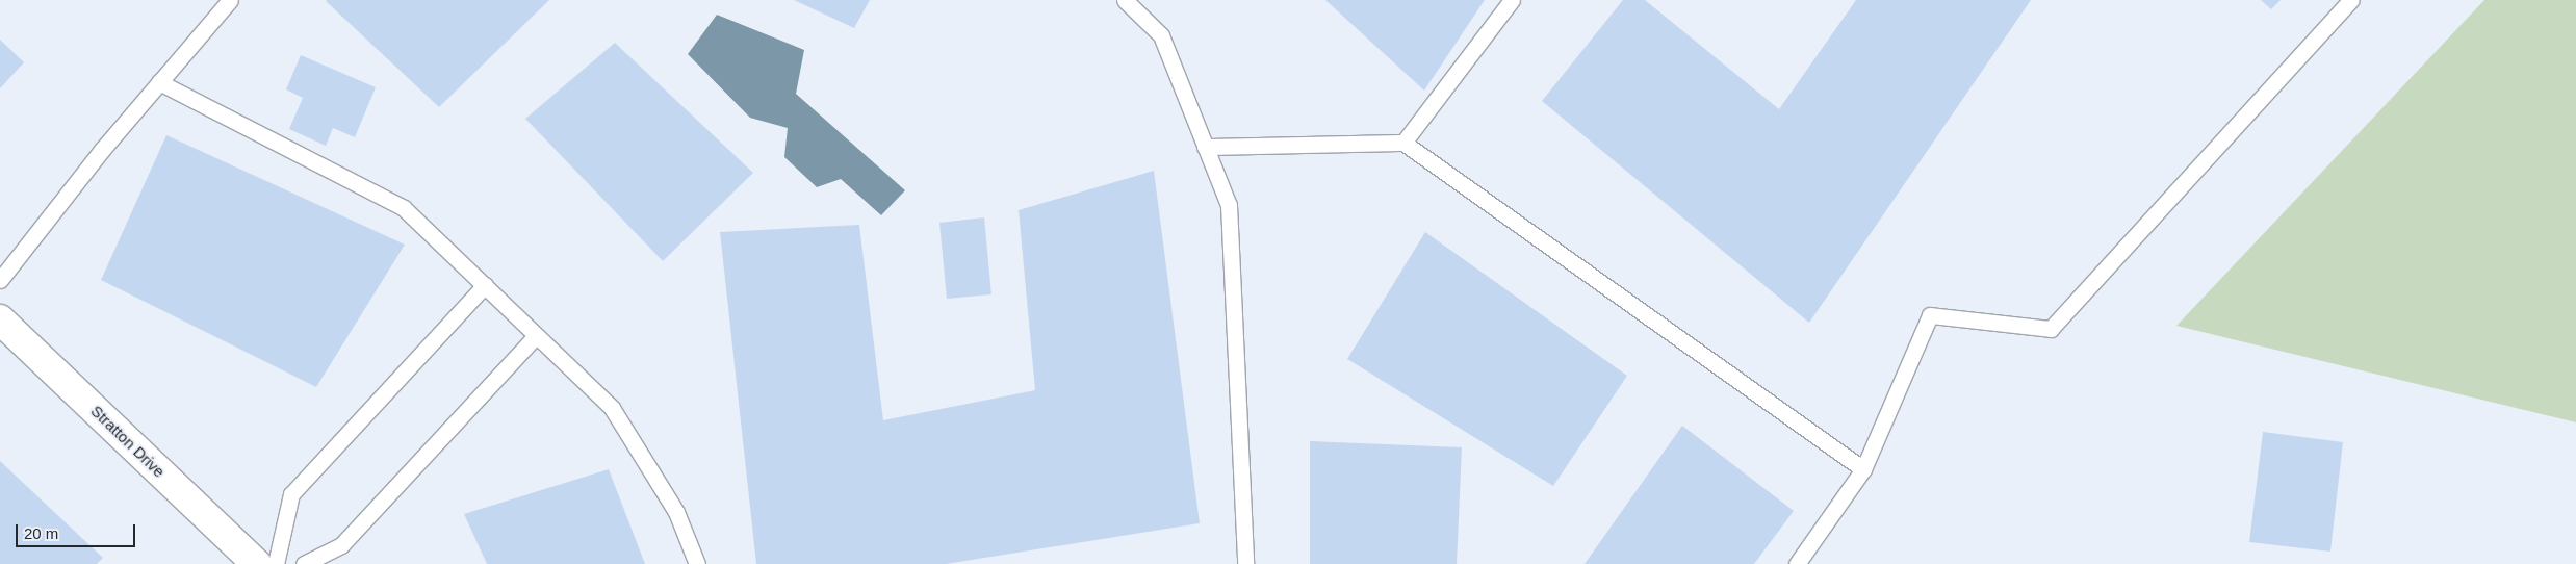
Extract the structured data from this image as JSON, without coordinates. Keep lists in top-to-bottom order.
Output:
{
  "streets": {
    "street": ["Stratton Drive"]
  },
  "scale_bar": "20 m"
}
